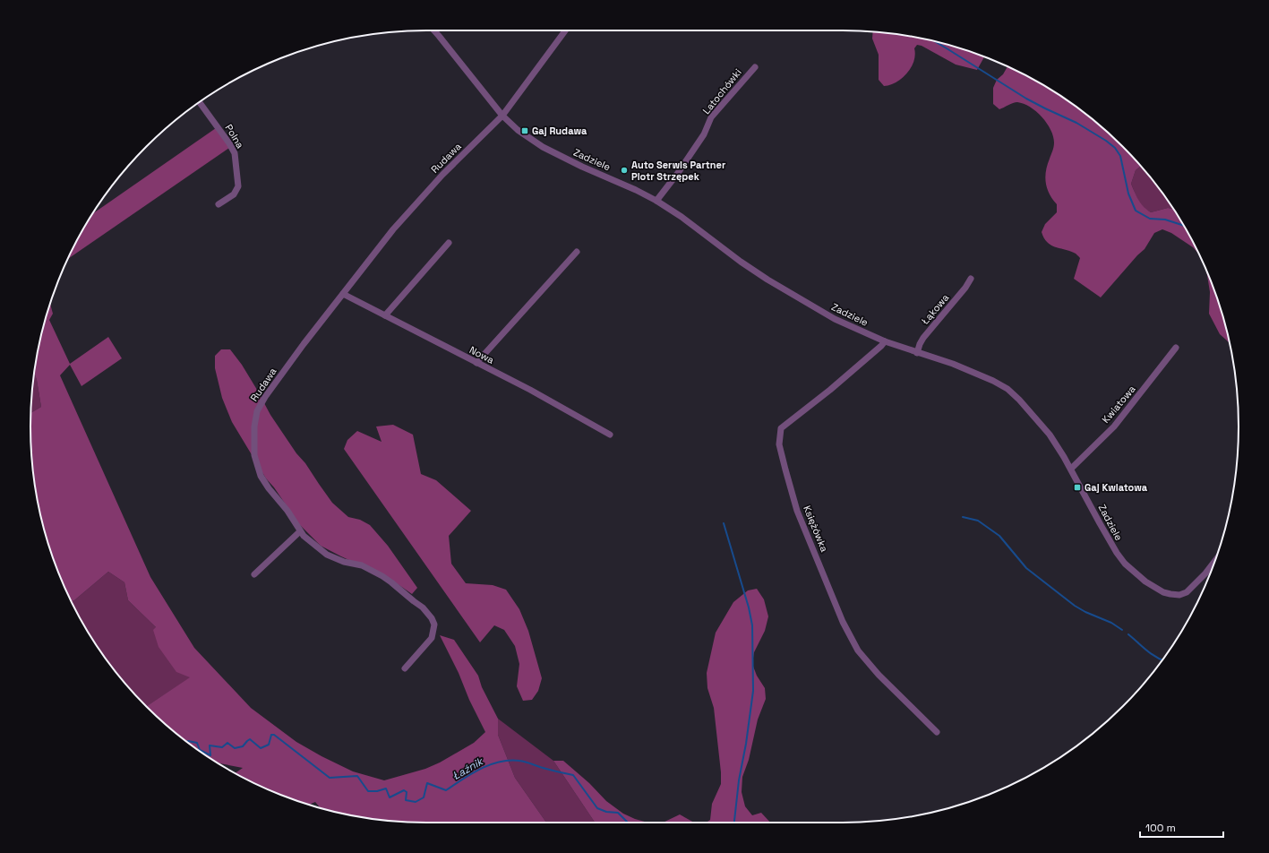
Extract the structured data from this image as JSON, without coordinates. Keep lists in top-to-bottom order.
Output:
{
  "streets": {
    "street": [
      "Latochówki",
      "Polna",
      "Rudawa",
      "Zadziele",
      "Łąkowa",
      "Nowa",
      "Kwiatowa",
      "Księżówka"
    ]
  },
  "crossings": [
    ["Latochówki", "Zadziele"],
    ["Rudawa", "Zadziele"],
    ["Rudawa", "Nowa"],
    ["Zadziele", "Łąkowa"],
    ["Zadziele", "Kwiatowa"],
    ["Zadziele", "Księżówka"]
  ],
  "water": ["Łaźnik"],
  "places": {
    "transit": ["Gaj Rudawa", "Gaj Kwiatowa"],
    "other": ["Auto Serwis Partner Piotr Strzępek"]
  },
  "scale_bar": "100 m"
}
